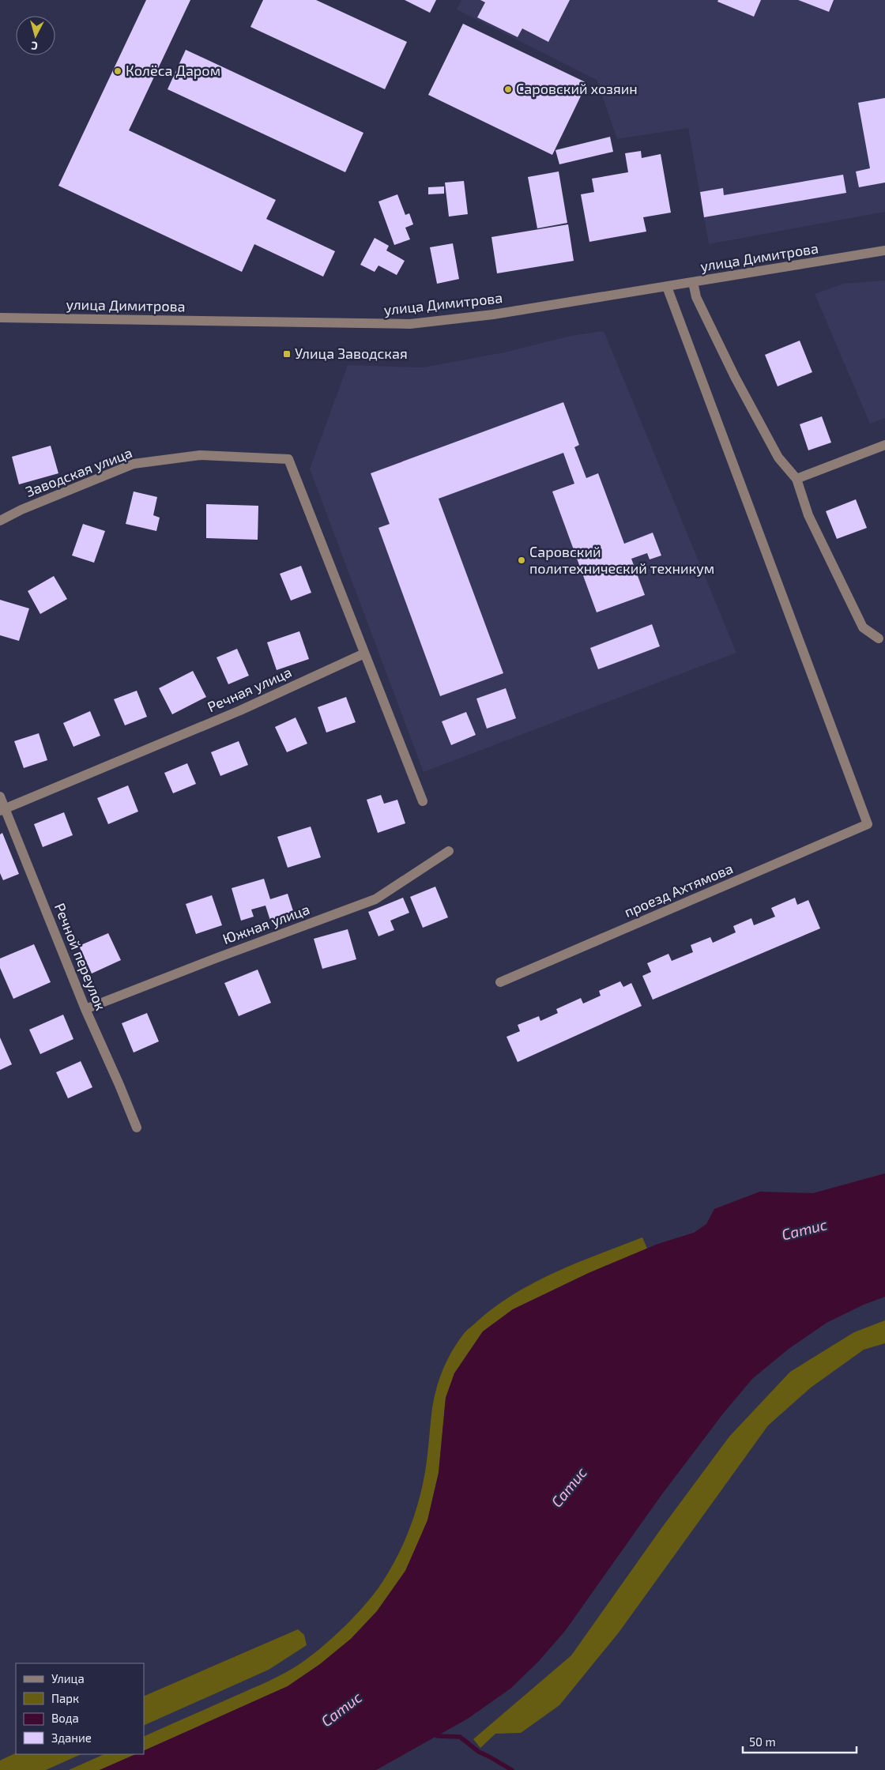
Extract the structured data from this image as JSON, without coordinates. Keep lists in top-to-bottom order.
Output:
{
  "streets": {
    "street": [
      "улица Димитрова",
      "Заводская улица",
      "Речная улица",
      "проезд Ахтямова",
      "Южная улица",
      "Речной переулок"
    ]
  },
  "crossings": [
    ["улица Димитрова", "проезд Ахтямова"],
    ["Заводская улица", "Речная улица"],
    ["Речная улица", "Речной переулок"],
    ["Южная улица", "Речной переулок"]
  ],
  "water": ["Сатис"],
  "places": {
    "other": ["Колёса Даром", "Саровский хозяин", "Саровский политехнический техникум"],
    "transit": ["Улица Заводская"]
  },
  "legend": [
    "Улица",
    "Парк",
    "Вода",
    "Здание"
  ],
  "scale_bar": "50 m",
  "north": "bottom"
}
